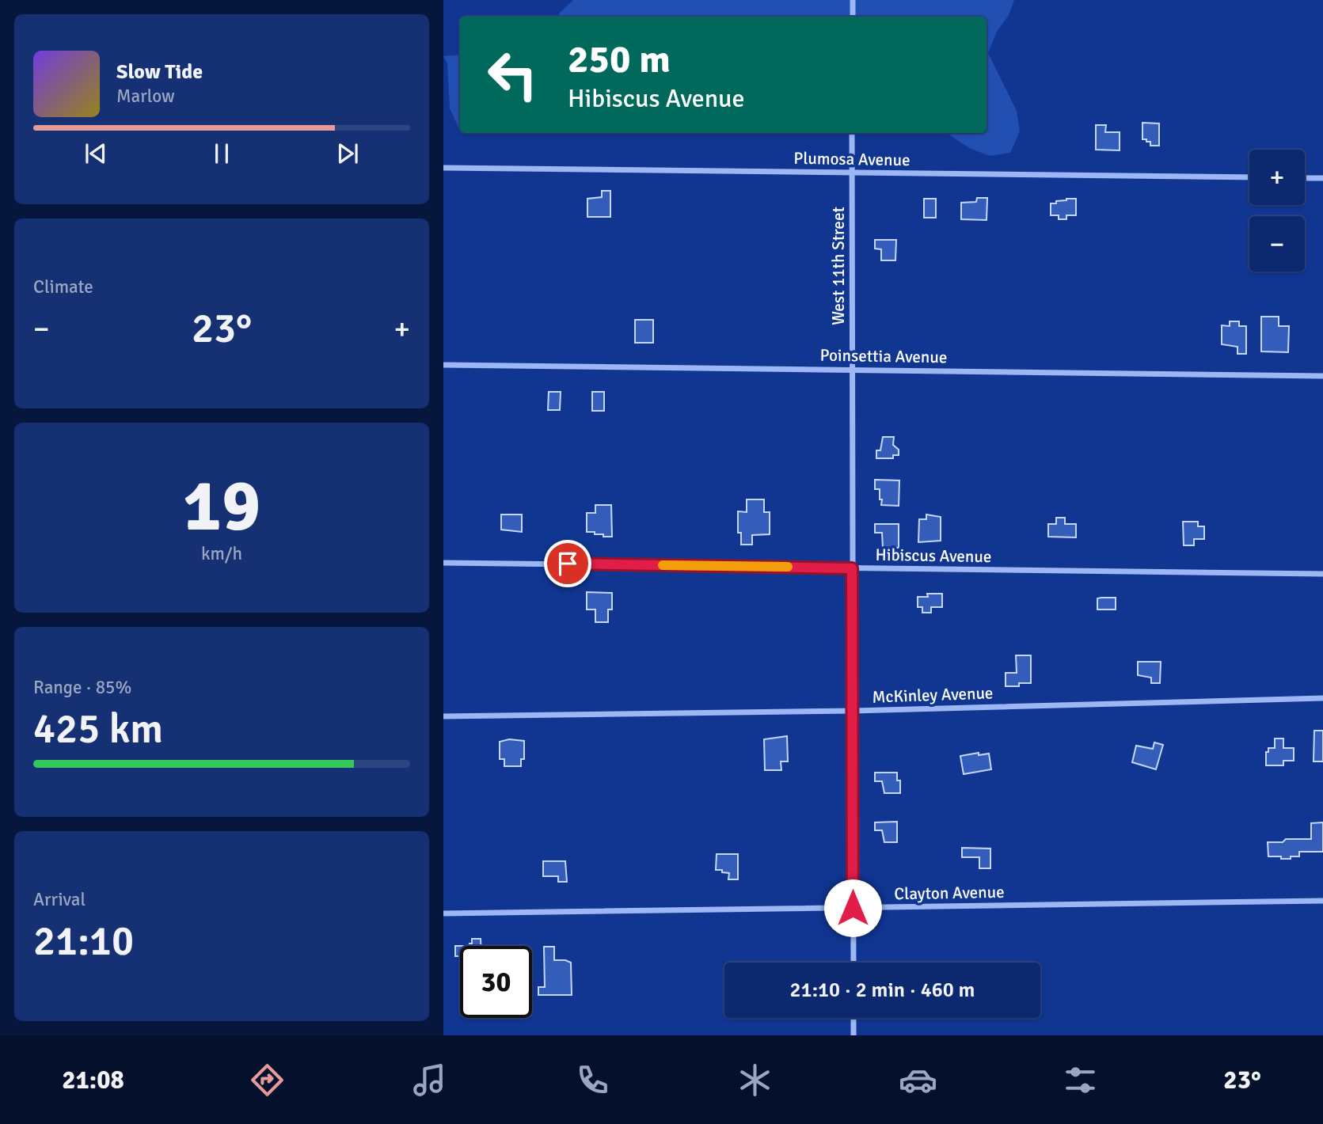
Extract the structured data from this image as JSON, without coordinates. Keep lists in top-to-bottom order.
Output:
{
  "streets": {
    "street": [
      "Plumosa Avenue",
      "West 11th Street",
      "Poinsettia Avenue",
      "Hibiscus Avenue",
      "McKinley Avenue",
      "Clayton Avenue"
    ]
  },
  "crossings": [
    ["Plumosa Avenue", "West 11th Street"],
    ["West 11th Street", "Poinsettia Avenue"],
    ["West 11th Street", "Hibiscus Avenue"],
    ["West 11th Street", "McKinley Avenue"],
    ["West 11th Street", "Clayton Avenue"]
  ],
  "page": {
    "turn": ["250 m", "Hibiscus Avenue"],
    "song": ["Slow Tide", "Marlow"],
    "map_buttons": ["+", "−"],
    "tile": [
      "Climate",
      ["19", "km/h"],
      ["Range · 85%", "425 km"],
      ["Arrival", "21:10"]
    ],
    "heat": ["−", "23°", "+"],
    "limit": "30",
    "trip": "21:10 · 2 min · 460 m",
    "tabs": ["21:08", "23°"]
  }
}
